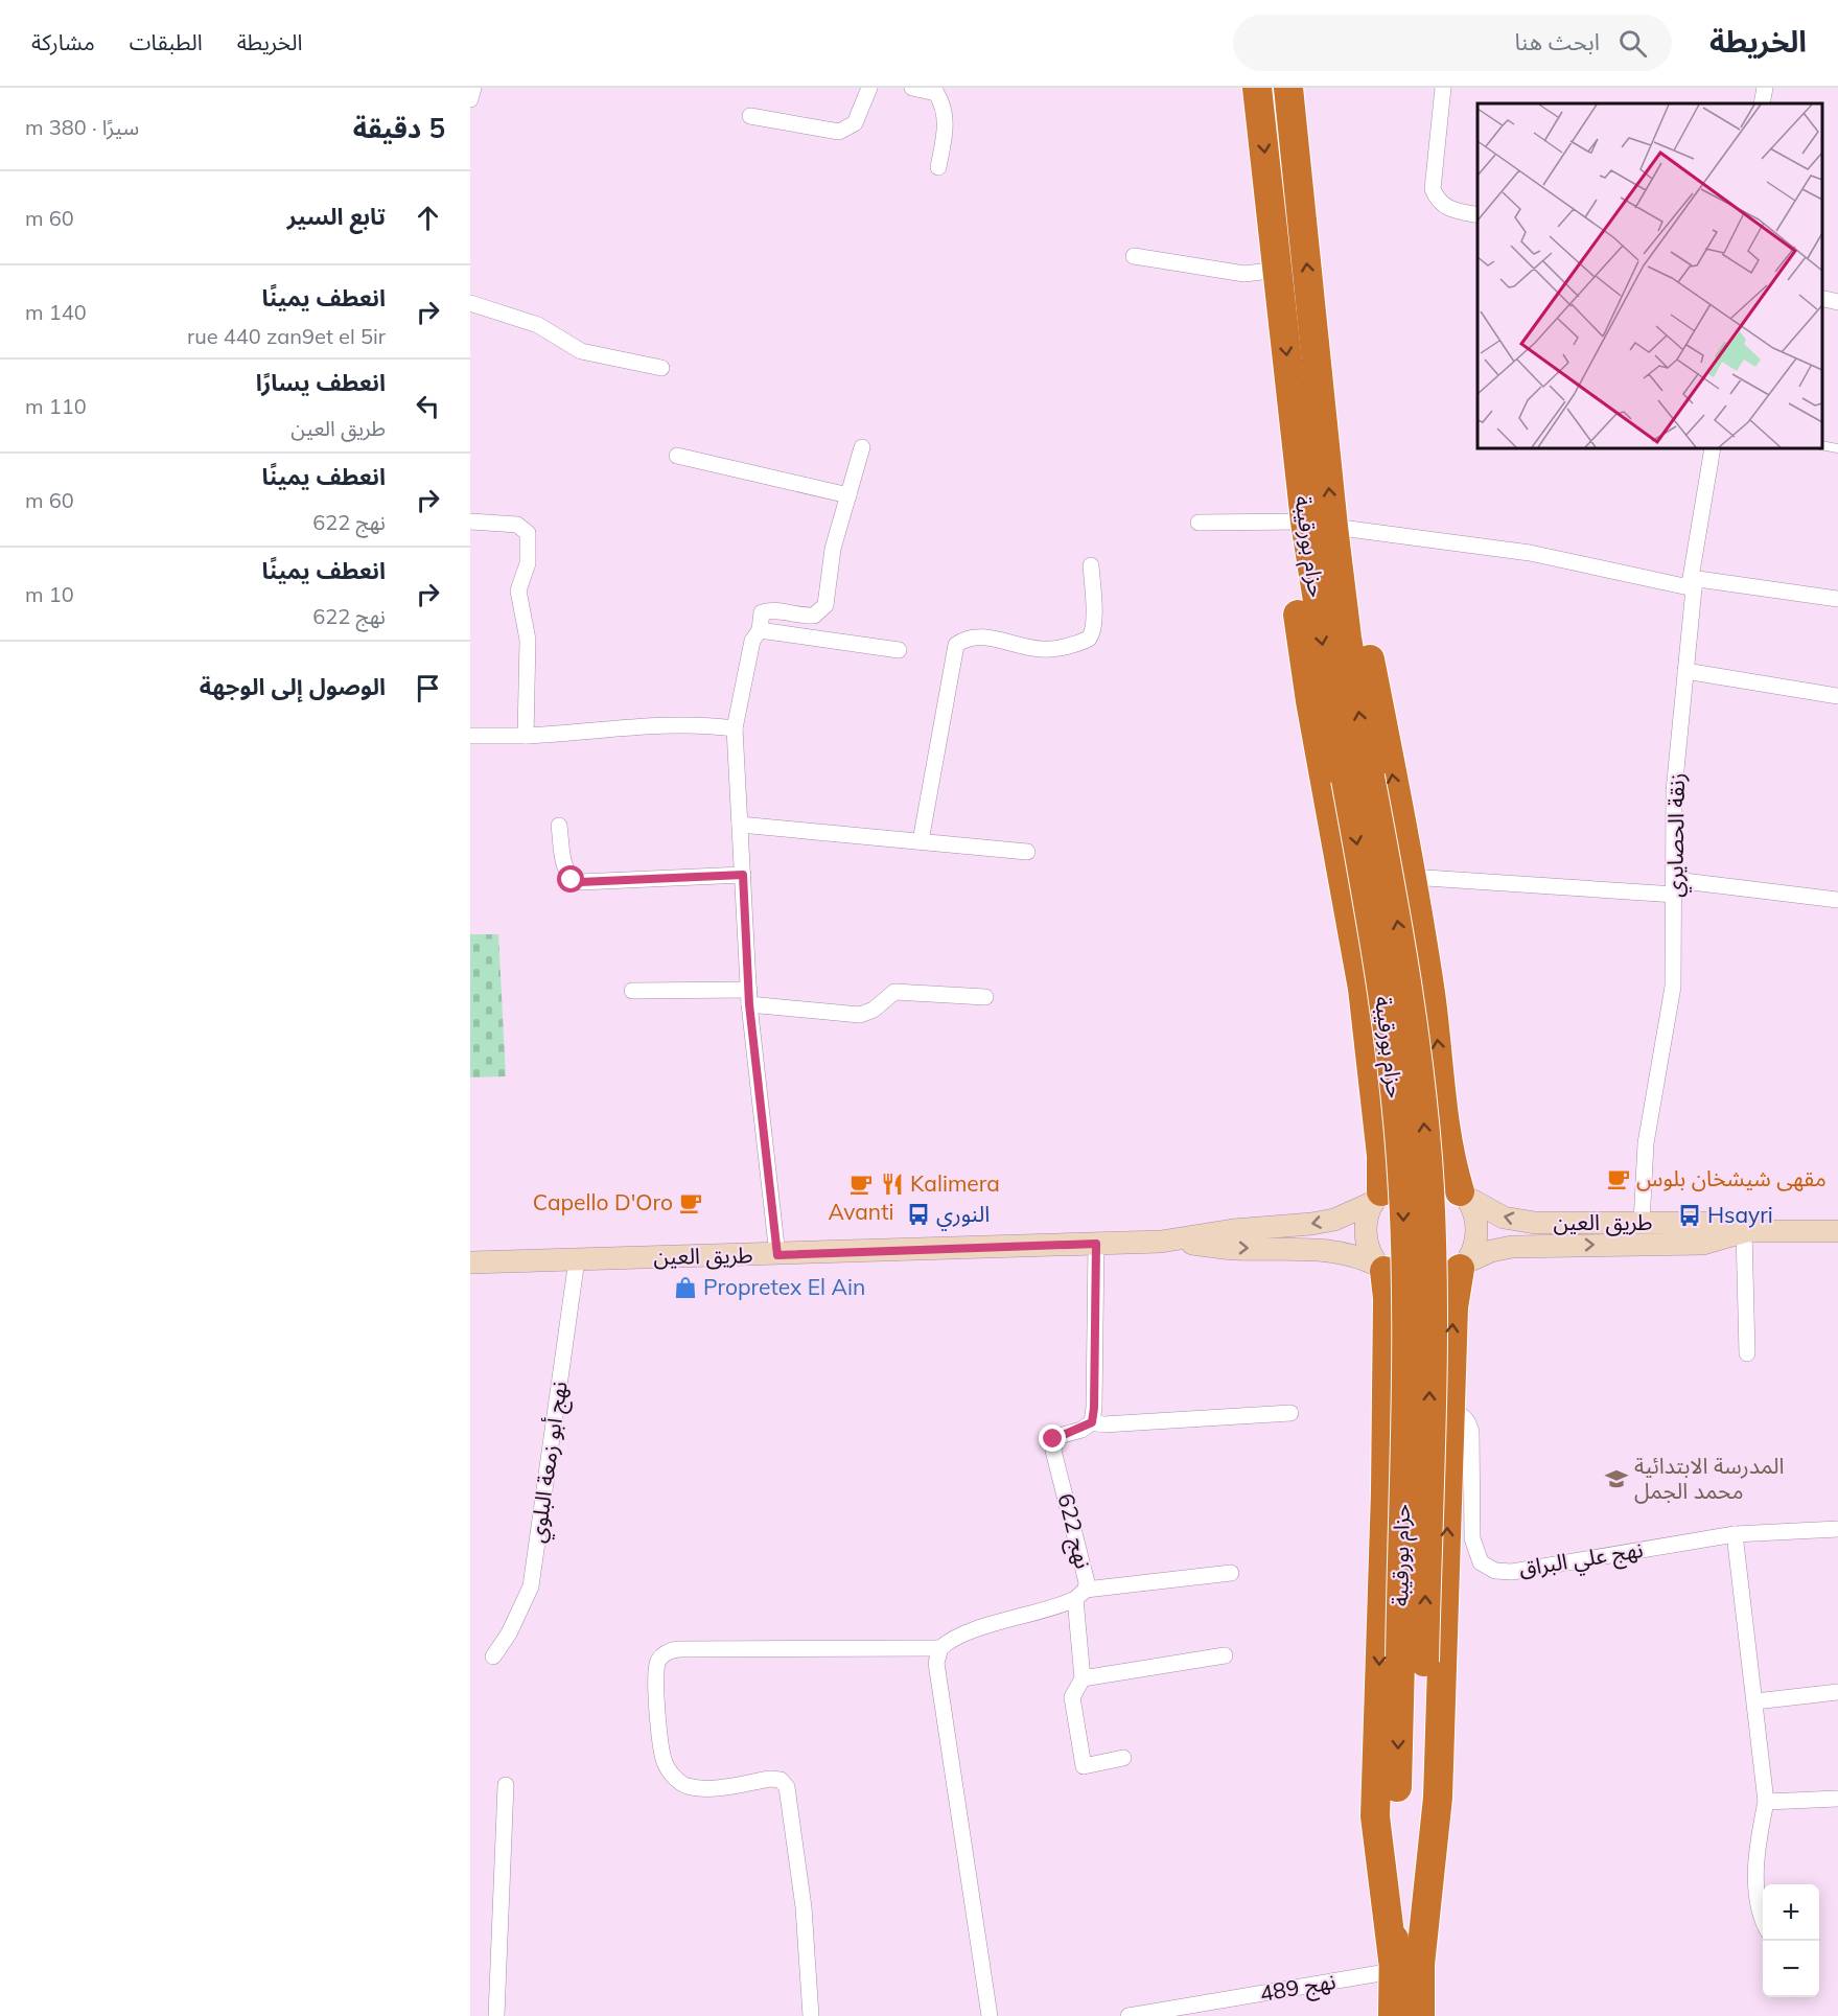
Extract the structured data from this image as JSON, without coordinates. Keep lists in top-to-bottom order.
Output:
{
  "streets": {
    "highway": ["حزام بورقيبة"],
    "main road": ["طريق العين"],
    "street": [
      "زنقة الحصايري",
      "نهج أبو زمعة البلوي",
      "نهج 622",
      "نهج علي البراق",
      "نهج 489"
    ]
  },
  "crossings": [
    ["حزام بورقيبة", "نهج 489"],
    ["زنقة الحصايري", "طريق العين"],
    ["طريق العين", "نهج أبو زمعة البلوي"]
  ],
  "places": {
    "cafe": ["مقهى شيشخان بلوس", "Avanti", "Capello D'Oro"],
    "restaurant": ["Kalimera"],
    "bus stop": ["النوري", "Hsayri"],
    "shop": ["Propretex El Ain"],
    "school or university": ["المدرسة الابتدائية محمد الجمل"]
  },
  "page": {
    "header": "الخريطة",
    "search": "ابحث هنا",
    "nav": ["الخريطة", "الطبقات", "مشاركة"],
    "heading": ["5 دقيقة", "سيرًا · 380 m"],
    "list": [
      ["تابع السير", "60 m"],
      ["انعطف يمينًا", "rue 440 zan9et el 5ir", "140 m"],
      ["انعطف يسارًا", "طريق العين", "110 m"],
      ["انعطف يمينًا", "نهج 622", "60 m"],
      ["انعطف يمينًا", "نهج 622", "10 m"],
      "الوصول إلى الوجهة"
    ],
    "map_buttons": ["+", "−"]
  }
}
